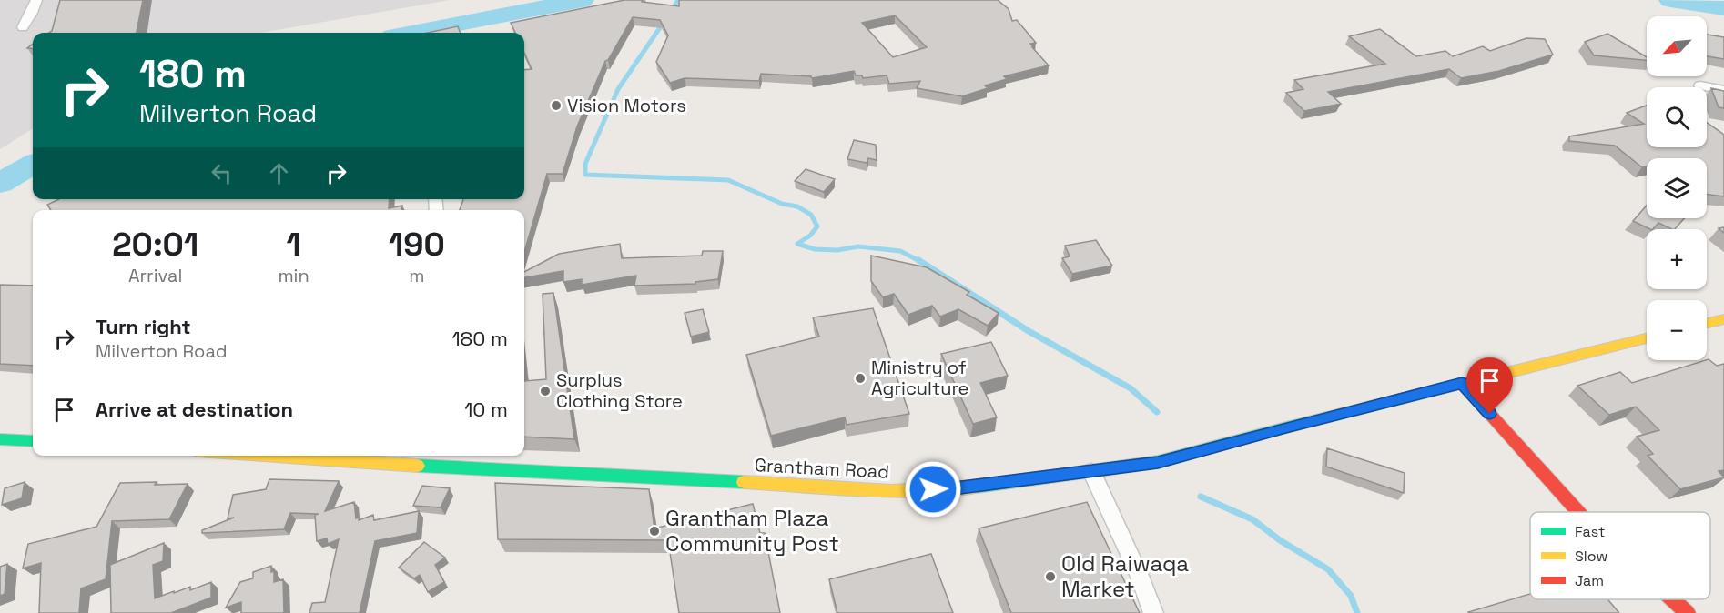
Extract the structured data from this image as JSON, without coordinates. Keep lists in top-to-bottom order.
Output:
{
  "streets": {
    "main road": ["Grantham Road"]
  },
  "places": [
    "Vision Motors",
    "Ministry of Agriculture",
    "Surplus Clothing Store",
    "Grantham Plaza Community Post",
    "Old Raiwaqa Market"
  ],
  "legend": ["Fast", "Slow", "Jam"],
  "north": "bottom left",
  "page": {
    "map_buttons": ["+", "−"],
    "turn": ["180 m", "Milverton Road"],
    "eta": [
      "20:01",
      "Arrival",
      "1",
      "min",
      "190",
      "m"
    ],
    "list": [
      {
        "name": "Turn right",
        "note": "Milverton Road",
        "value": "180 m"
      },
      {
        "name": "Arrive at destination",
        "value": "10 m"
      }
    ]
  }
}
